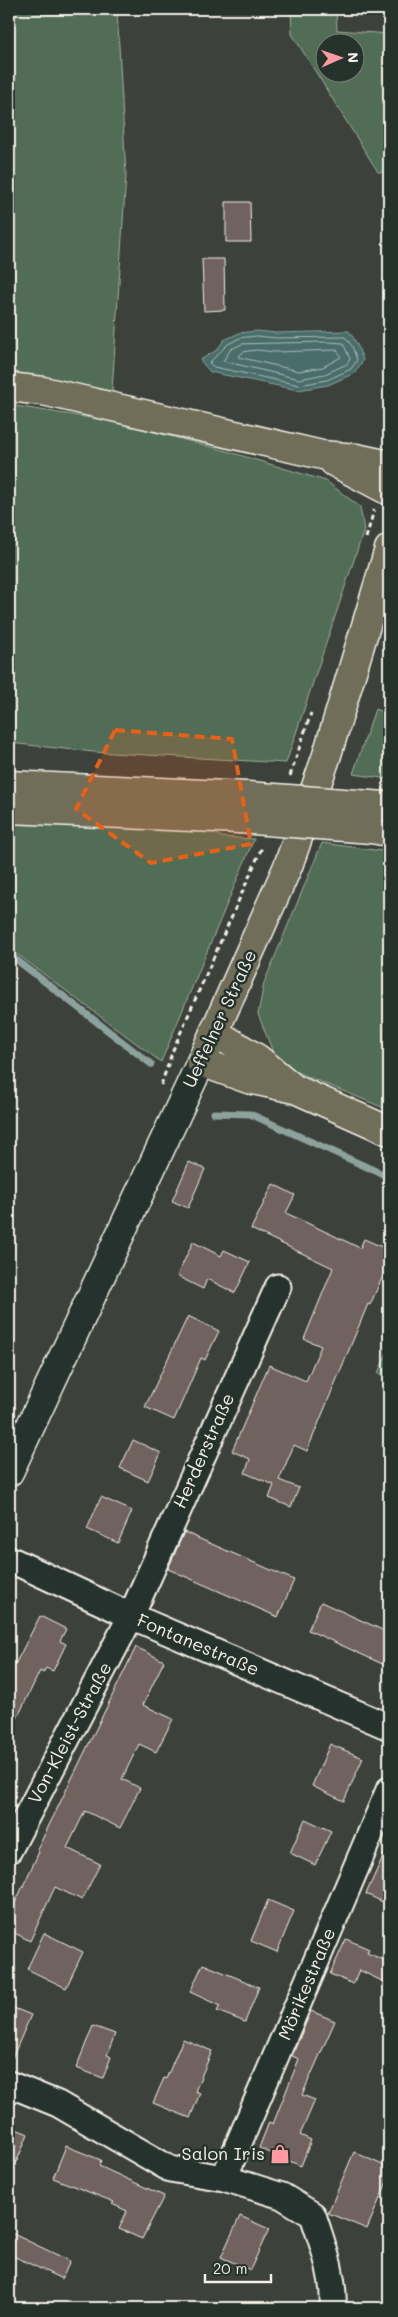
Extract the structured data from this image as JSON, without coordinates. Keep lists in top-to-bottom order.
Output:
{
  "streets": {
    "main road": ["Ueffelner Straße"],
    "street": [
      "Herderstraße",
      "Fontanestraße",
      "Von-Kleist-Straße",
      "Mörikestraße"
    ]
  },
  "crossings": [
    ["Herderstraße", "Fontanestraße"],
    ["Herderstraße", "Von-Kleist-Straße"],
    ["Fontanestraße", "Von-Kleist-Straße"]
  ],
  "places": {
    "shop": ["Salon Iris"]
  },
  "scale_bar": "20 m",
  "north": "right"
}
